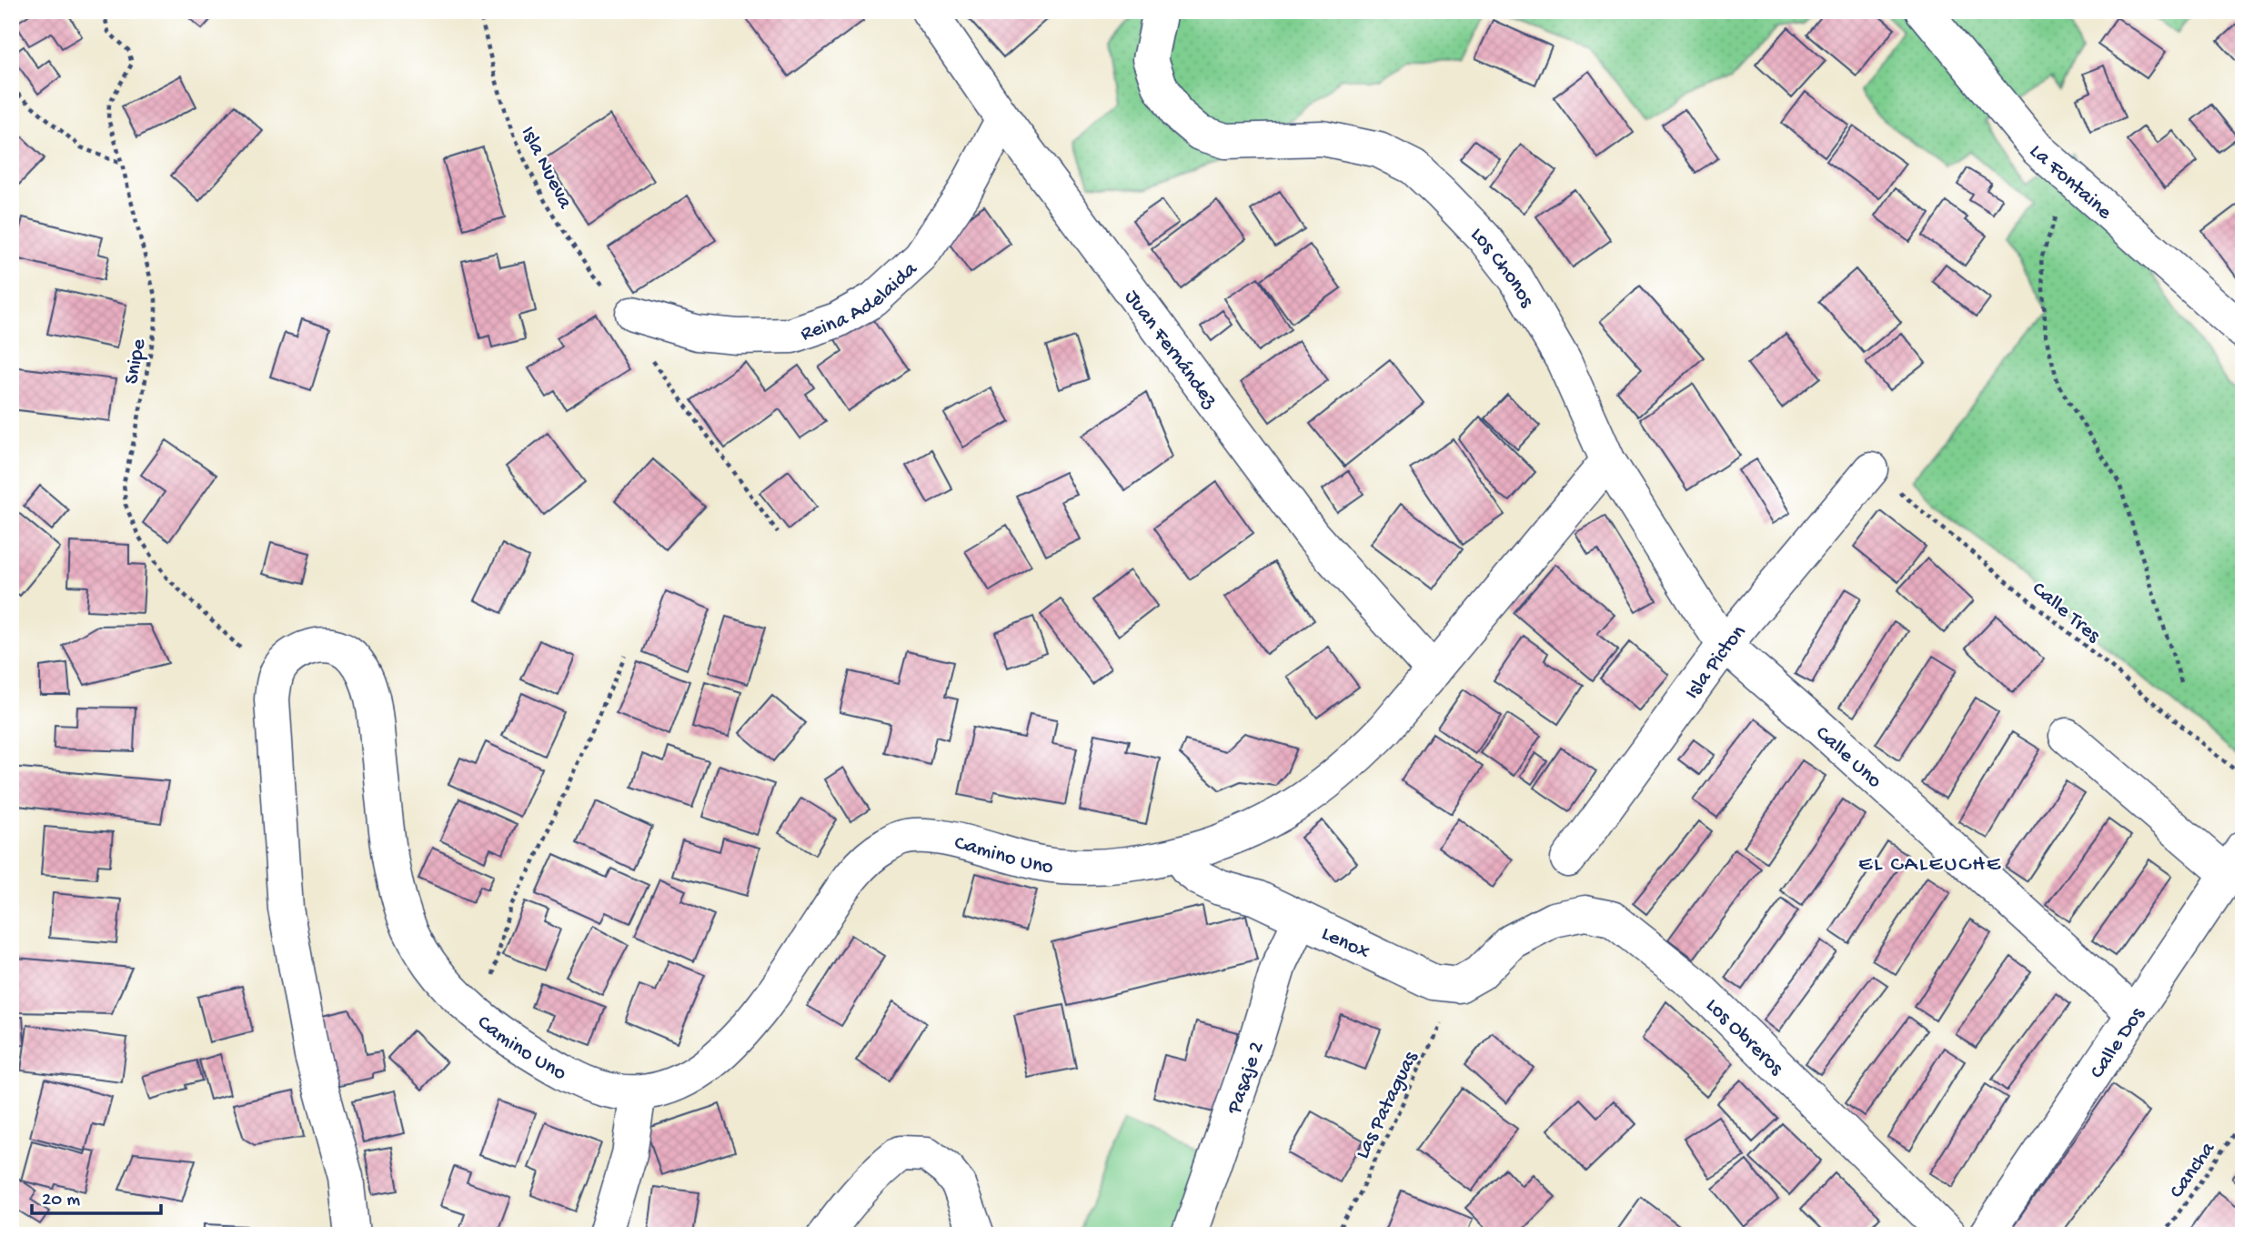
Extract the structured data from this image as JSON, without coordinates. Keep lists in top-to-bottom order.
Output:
{
  "streets": {
    "street": [
      "La Fontaine",
      "Los Chonos",
      "Reina Adelaida",
      "Juan Fernández",
      "Isla Picton",
      "Calle Uno",
      "Camino Uno",
      "Lenox",
      "Los Obreros",
      "Calle Dos",
      "Pasaje 2"
    ],
    "path": [
      "Isla Nueva",
      "Snipe",
      "Calle Tres",
      "Las Pataguas",
      "Cancha"
    ]
  },
  "crossings": [
    ["Isla Nueva", "Reina Adelaida"],
    ["Los Chonos", "Calle Uno"],
    ["Reina Adelaida", "Juan Fernández"],
    ["Juan Fernández", "Camino Uno"],
    ["Snipe", "Camino Uno"],
    ["Calle Tres", "Isla Picton"],
    ["Isla Picton", "Calle Uno"],
    ["Calle Uno", "Calle Dos"],
    ["Camino Uno", "Lenox"],
    ["Lenox", "Los Obreros"],
    ["Lenox", "Pasaje 2"],
    ["Lenox", "Las Pataguas"],
    ["Los Obreros", "Las Pataguas"]
  ],
  "districts": ["EL CALEUCHE"],
  "scale_bar": "20 m"
}
